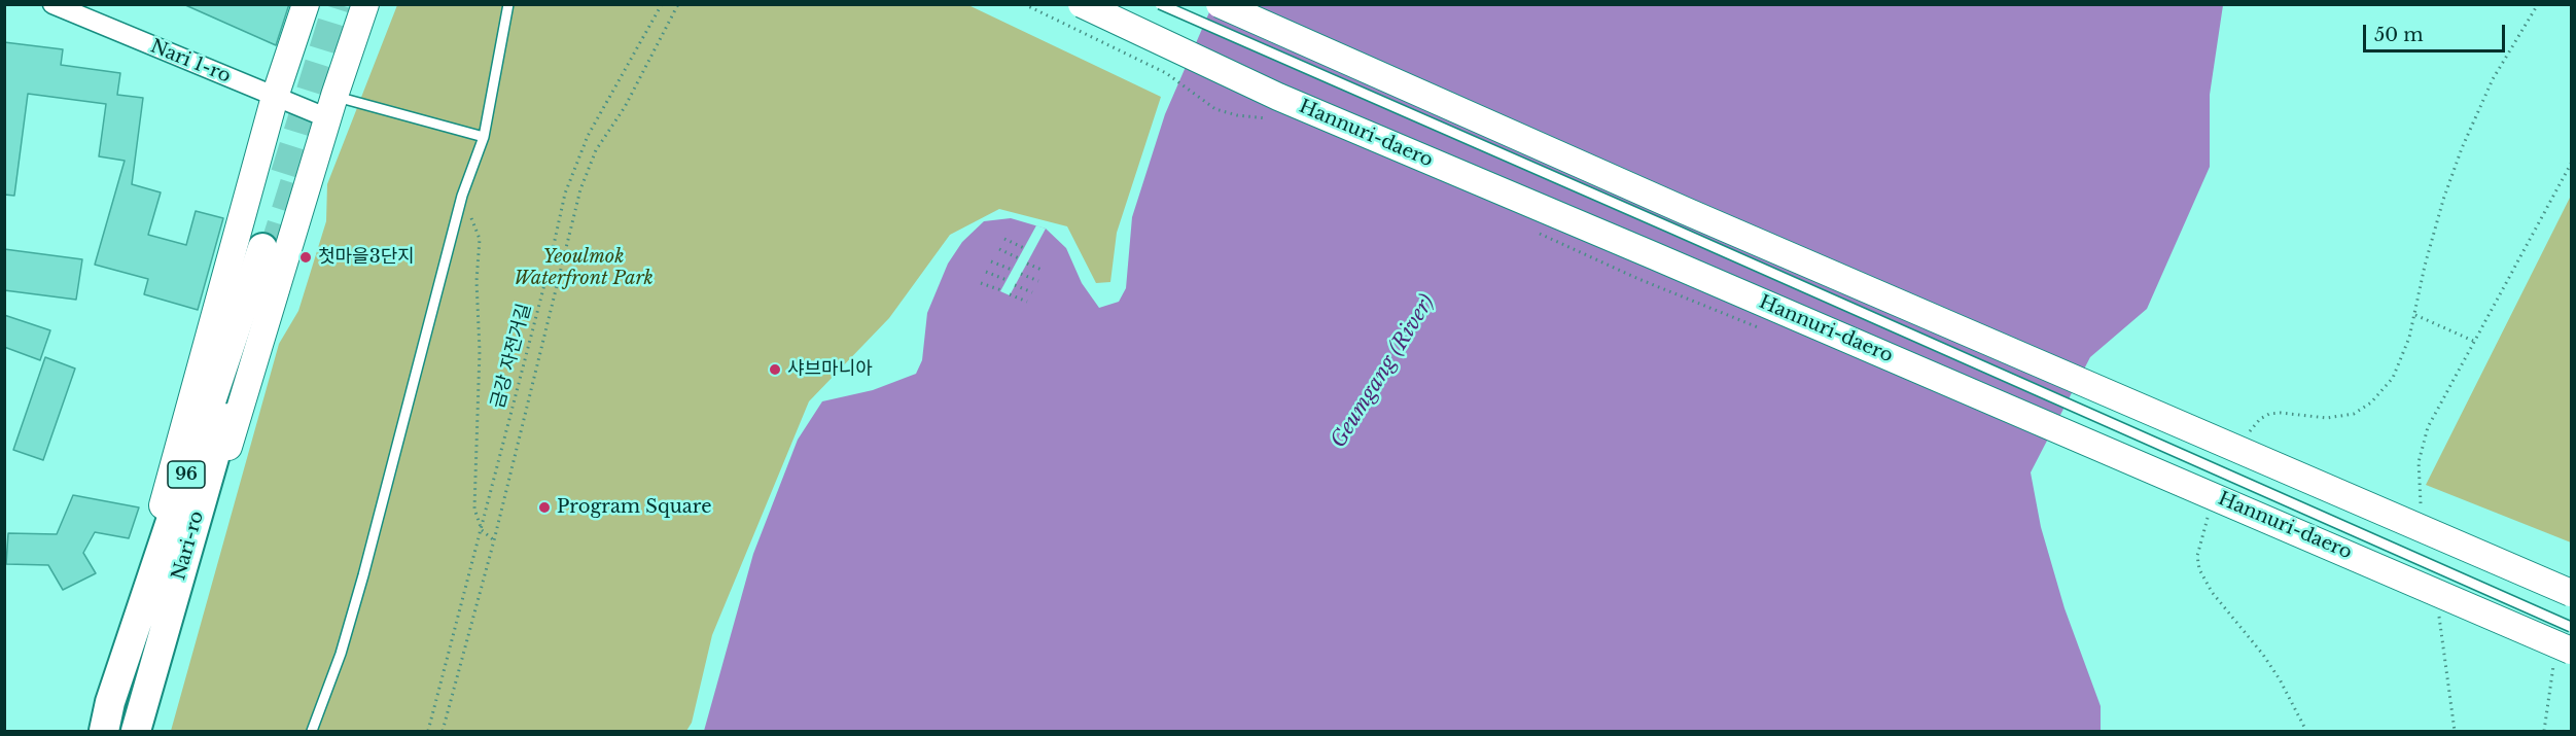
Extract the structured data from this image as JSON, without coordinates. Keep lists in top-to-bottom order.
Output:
{
  "streets": {
    "main road": ["96", "Nari-ro"],
    "street": ["Nari 1-ro", "Hannuri-daero"],
    "path": ["금강 자전거길"]
  },
  "crossings": [
    ["96", "Nari-ro"]
  ],
  "water": ["Geumgang (River)"],
  "parks": ["Yeoulmok Waterfront Park"],
  "places": ["첫마을3단지", "샤브마니아", "Program Square"],
  "scale_bar": "50 m"
}
